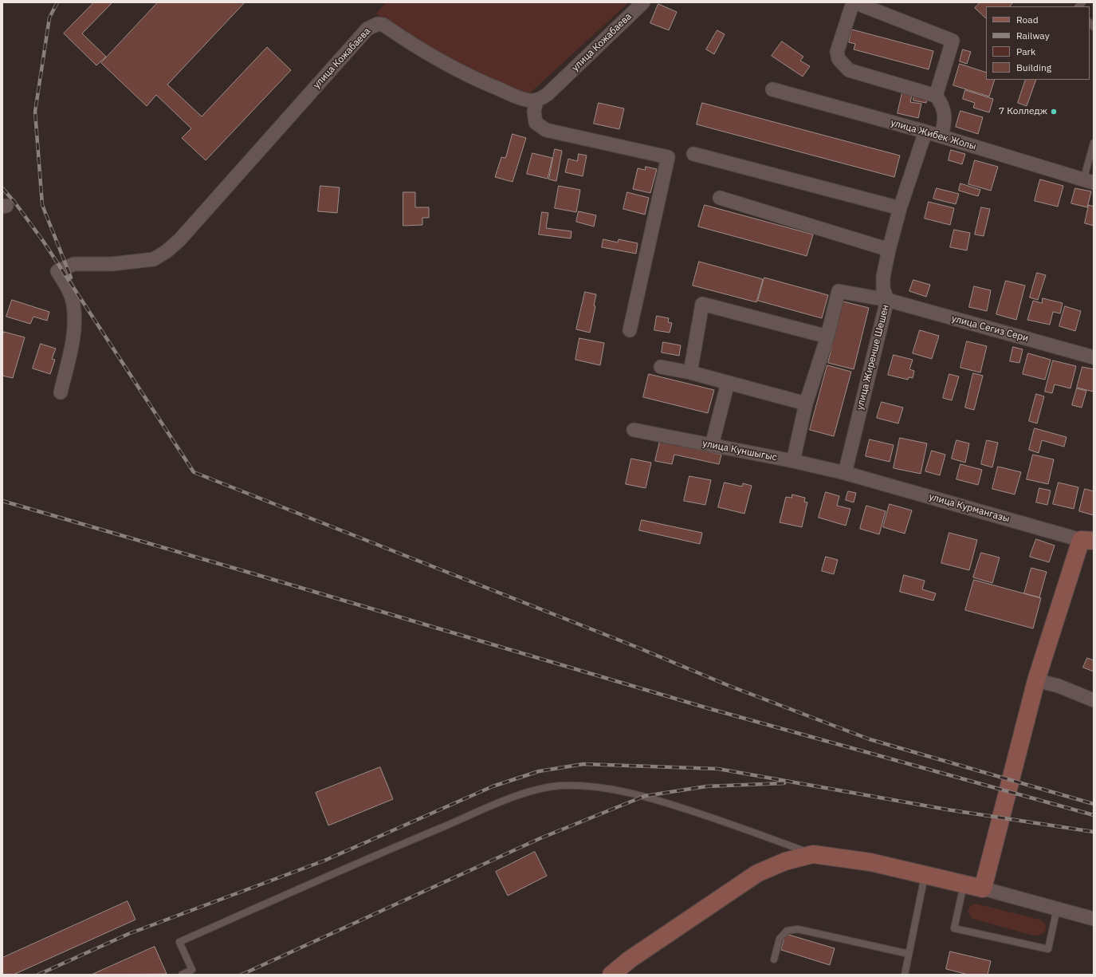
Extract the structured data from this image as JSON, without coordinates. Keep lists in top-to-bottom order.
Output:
{
  "streets": {
    "street": [
      "улица Кожабаева",
      "улица Жибек Жолы",
      "улица Сегиз Сери",
      "улица Жиренше Шешен",
      "улица Куншыгыс",
      "улица Курмангазы"
    ]
  },
  "crossings": [
    ["улица Жибек Жолы", "улица Жиренше Шешен"],
    ["улица Сегиз Сери", "улица Жиренше Шешен"],
    ["улица Жиренше Шешен", "улица Куншыгыс"],
    ["улица Жиренше Шешен", "улица Курмангазы"],
    ["улица Куншыгыс", "улица Курмангазы"]
  ],
  "places": ["7 Колледж"],
  "legend": [
    "Road",
    "Railway",
    "Park",
    "Building"
  ]
}
